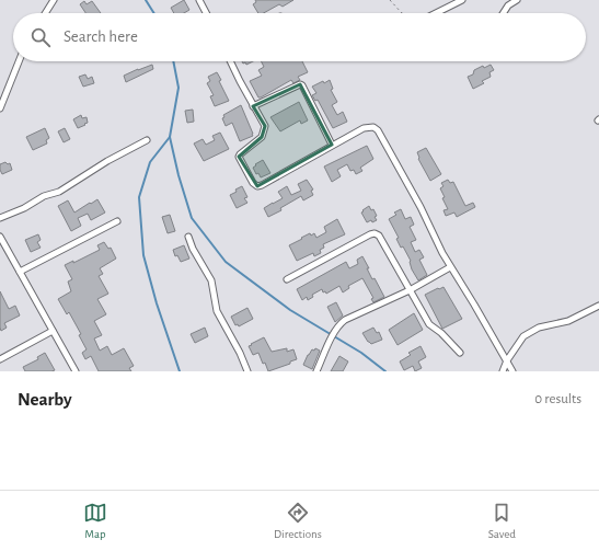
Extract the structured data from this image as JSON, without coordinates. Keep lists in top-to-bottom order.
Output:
{
  "page": {
    "search": "Search here",
    "heading": ["Nearby", "0 results"],
    "nav": ["Map", "Directions", "Saved"]
  }
}
